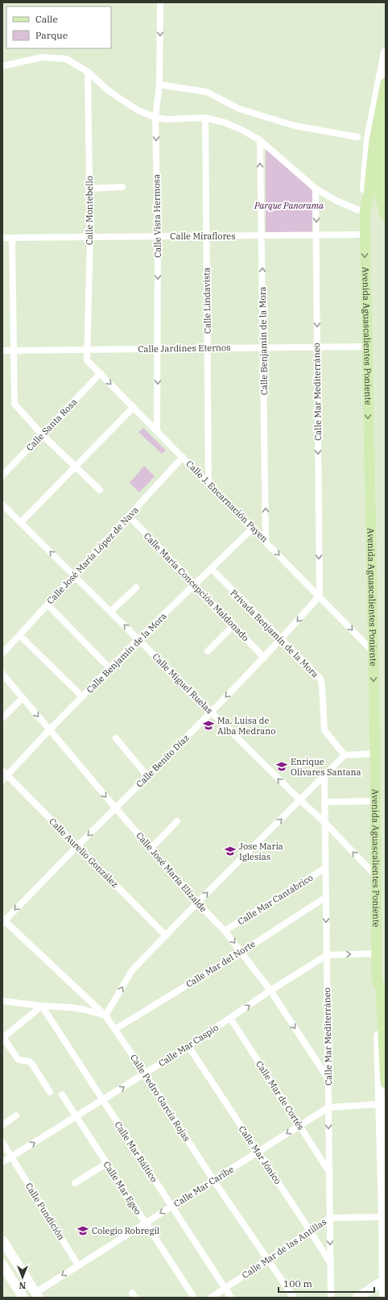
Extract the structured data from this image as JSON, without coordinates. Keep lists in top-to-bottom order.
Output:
{
  "streets": {
    "main road": ["Avenida Aguascalientes Poniente"],
    "street": [
      "Calle Montebello",
      "Calle Vista Hermosa",
      "Calle Miraflores",
      "Calle Lindavista",
      "Calle Benjamín de la Mora",
      "Calle Jardines Eternos",
      "Calle Mar Mediterráneo",
      "Calle Santa Rosa",
      "Calle J. Encarnación Payen",
      "Calle José María López de Nava",
      "Calle María Concepción Maldonado",
      "Privada Benjamín de la Mora",
      "Calle Miguel Ruelas",
      "Calle Benito Díaz",
      "Calle Aurelio González",
      "Calle José María Elizalde",
      "Calle Mar Cantábrico",
      "Calle Mar del Norte",
      "Calle Mar Caspio",
      "Calle Mar de Cortés",
      "Calle Pedro García Rojas",
      "Calle Mar Báltico",
      "Calle Mar Jónico",
      "Calle Mar Caribe",
      "Calle Mar Egeo",
      "Calle Fundición",
      "Calle Mar de las Antillas"
    ]
  },
  "crossings": [
    ["Calle Montebello", "Calle Miraflores"],
    ["Calle Montebello", "Calle Jardines Eternos"],
    ["Calle Montebello", "Calle J. Encarnación Payen"],
    ["Calle Vista Hermosa", "Calle Miraflores"],
    ["Calle Vista Hermosa", "Calle Jardines Eternos"],
    ["Calle Vista Hermosa", "Calle J. Encarnación Payen"],
    ["Calle Miraflores", "Calle Lindavista"],
    ["Calle Miraflores", "Avenida Aguascalientes Poniente"],
    ["Calle Miraflores", "Calle Benjamín de la Mora"],
    ["Calle Miraflores", "Calle Mar Mediterráneo"],
    ["Calle Lindavista", "Calle Jardines Eternos"],
    ["Calle Lindavista", "Calle J. Encarnación Payen"],
    ["Avenida Aguascalientes Poniente", "Calle Jardines Eternos"],
    ["Avenida Aguascalientes Poniente", "Calle J. Encarnación Payen"],
    ["Avenida Aguascalientes Poniente", "Calle Miguel Ruelas"],
    ["Avenida Aguascalientes Poniente", "Calle Mar Caribe"],
    ["Avenida Aguascalientes Poniente", "Calle Mar de las Antillas"],
    ["Calle Benjamín de la Mora", "Calle Jardines Eternos"],
    ["Calle Benjamín de la Mora", "Calle J. Encarnación Payen"],
    ["Calle Benjamín de la Mora", "Calle María Concepción Maldonado"],
    ["Calle Benjamín de la Mora", "Privada Benjamín de la Mora"],
    ["Calle Benjamín de la Mora", "Calle Miguel Ruelas"],
    ["Calle Benjamín de la Mora", "Calle Aurelio González"],
    ["Calle Benjamín de la Mora", "Calle José María Elizalde"],
    ["Calle Jardines Eternos", "Calle Mar Mediterráneo"],
    ["Calle Jardines Eternos", "Calle J. Encarnación Payen"],
    ["Calle Mar Mediterráneo", "Calle J. Encarnación Payen"],
    ["Calle Mar Mediterráneo", "Calle Miguel Ruelas"],
    ["Calle Mar Mediterráneo", "Calle Benito Díaz"],
    ["Calle Mar Mediterráneo", "Calle José María Elizalde"],
    ["Calle Mar Mediterráneo", "Calle Mar Cantábrico"],
    ["Calle Mar Mediterráneo", "Calle Mar del Norte"],
    ["Calle Mar Mediterráneo", "Calle Mar Caspio"],
    ["Calle Mar Mediterráneo", "Calle Mar de Cortés"],
    ["Calle Mar Mediterráneo", "Calle Mar Jónico"],
    ["Calle Mar Mediterráneo", "Calle Mar Caribe"],
    ["Calle Mar Mediterráneo", "Calle Mar de las Antillas"],
    ["Calle Santa Rosa", "Calle J. Encarnación Payen"],
    ["Calle J. Encarnación Payen", "Calle José María López de Nava"],
    ["Calle J. Encarnación Payen", "Calle Benito Díaz"],
    ["Calle José María López de Nava", "Calle María Concepción Maldonado"],
    ["Calle José María López de Nava", "Calle Miguel Ruelas"],
    ["Calle María Concepción Maldonado", "Calle Benito Díaz"],
    ["Privada Benjamín de la Mora", "Calle Benito Díaz"],
    ["Calle Miguel Ruelas", "Calle Benito Díaz"],
    ["Calle Benito Díaz", "Calle Aurelio González"],
    ["Calle Benito Díaz", "Calle José María Elizalde"],
    ["Calle Benito Díaz", "Calle Pedro García Rojas"],
    ["Calle José María Elizalde", "Calle Mar Cantábrico"],
    ["Calle José María Elizalde", "Calle Mar del Norte"],
    ["Calle José María Elizalde", "Calle Mar Caspio"],
    ["Calle Mar del Norte", "Calle Pedro García Rojas"],
    ["Calle Mar Caspio", "Calle Mar de Cortés"],
    ["Calle Mar Caspio", "Calle Pedro García Rojas"],
    ["Calle Mar Caspio", "Calle Mar Báltico"],
    ["Calle Mar Caspio", "Calle Mar Jónico"],
    ["Calle Mar Caspio", "Calle Mar Egeo"],
    ["Calle Mar Caspio", "Calle Fundición"],
    ["Calle Mar de Cortés", "Calle Mar Caribe"],
    ["Calle Pedro García Rojas", "Calle Mar Caribe"],
    ["Calle Pedro García Rojas", "Calle Mar de las Antillas"],
    ["Calle Mar Báltico", "Calle Mar Caribe"],
    ["Calle Mar Báltico", "Calle Mar de las Antillas"],
    ["Calle Mar Jónico", "Calle Mar Caribe"],
    ["Calle Mar Jónico", "Calle Mar de las Antillas"],
    ["Calle Mar Caribe", "Calle Mar Egeo"],
    ["Calle Mar Caribe", "Calle Fundición"]
  ],
  "one_way": [
    "Calle Vista Hermosa",
    "Avenida Aguascalientes Poniente",
    "Calle Benjamín de la Mora",
    "Calle Mar Mediterráneo",
    "Calle J. Encarnación Payen",
    "Calle Miguel Ruelas",
    "Calle Benito Díaz",
    "Calle Mar Caspio"
  ],
  "parks": ["Parque Panorama"],
  "places": {
    "school or university": [
      "Ma. Luisa de Alba Medrano",
      "Enrique Olivares Santana",
      "Jose Maria Iglesias",
      "Colegio Robregil"
    ]
  },
  "legend": ["Calle", "Parque"],
  "scale_bar": "100 m",
  "north": "bottom"
}
